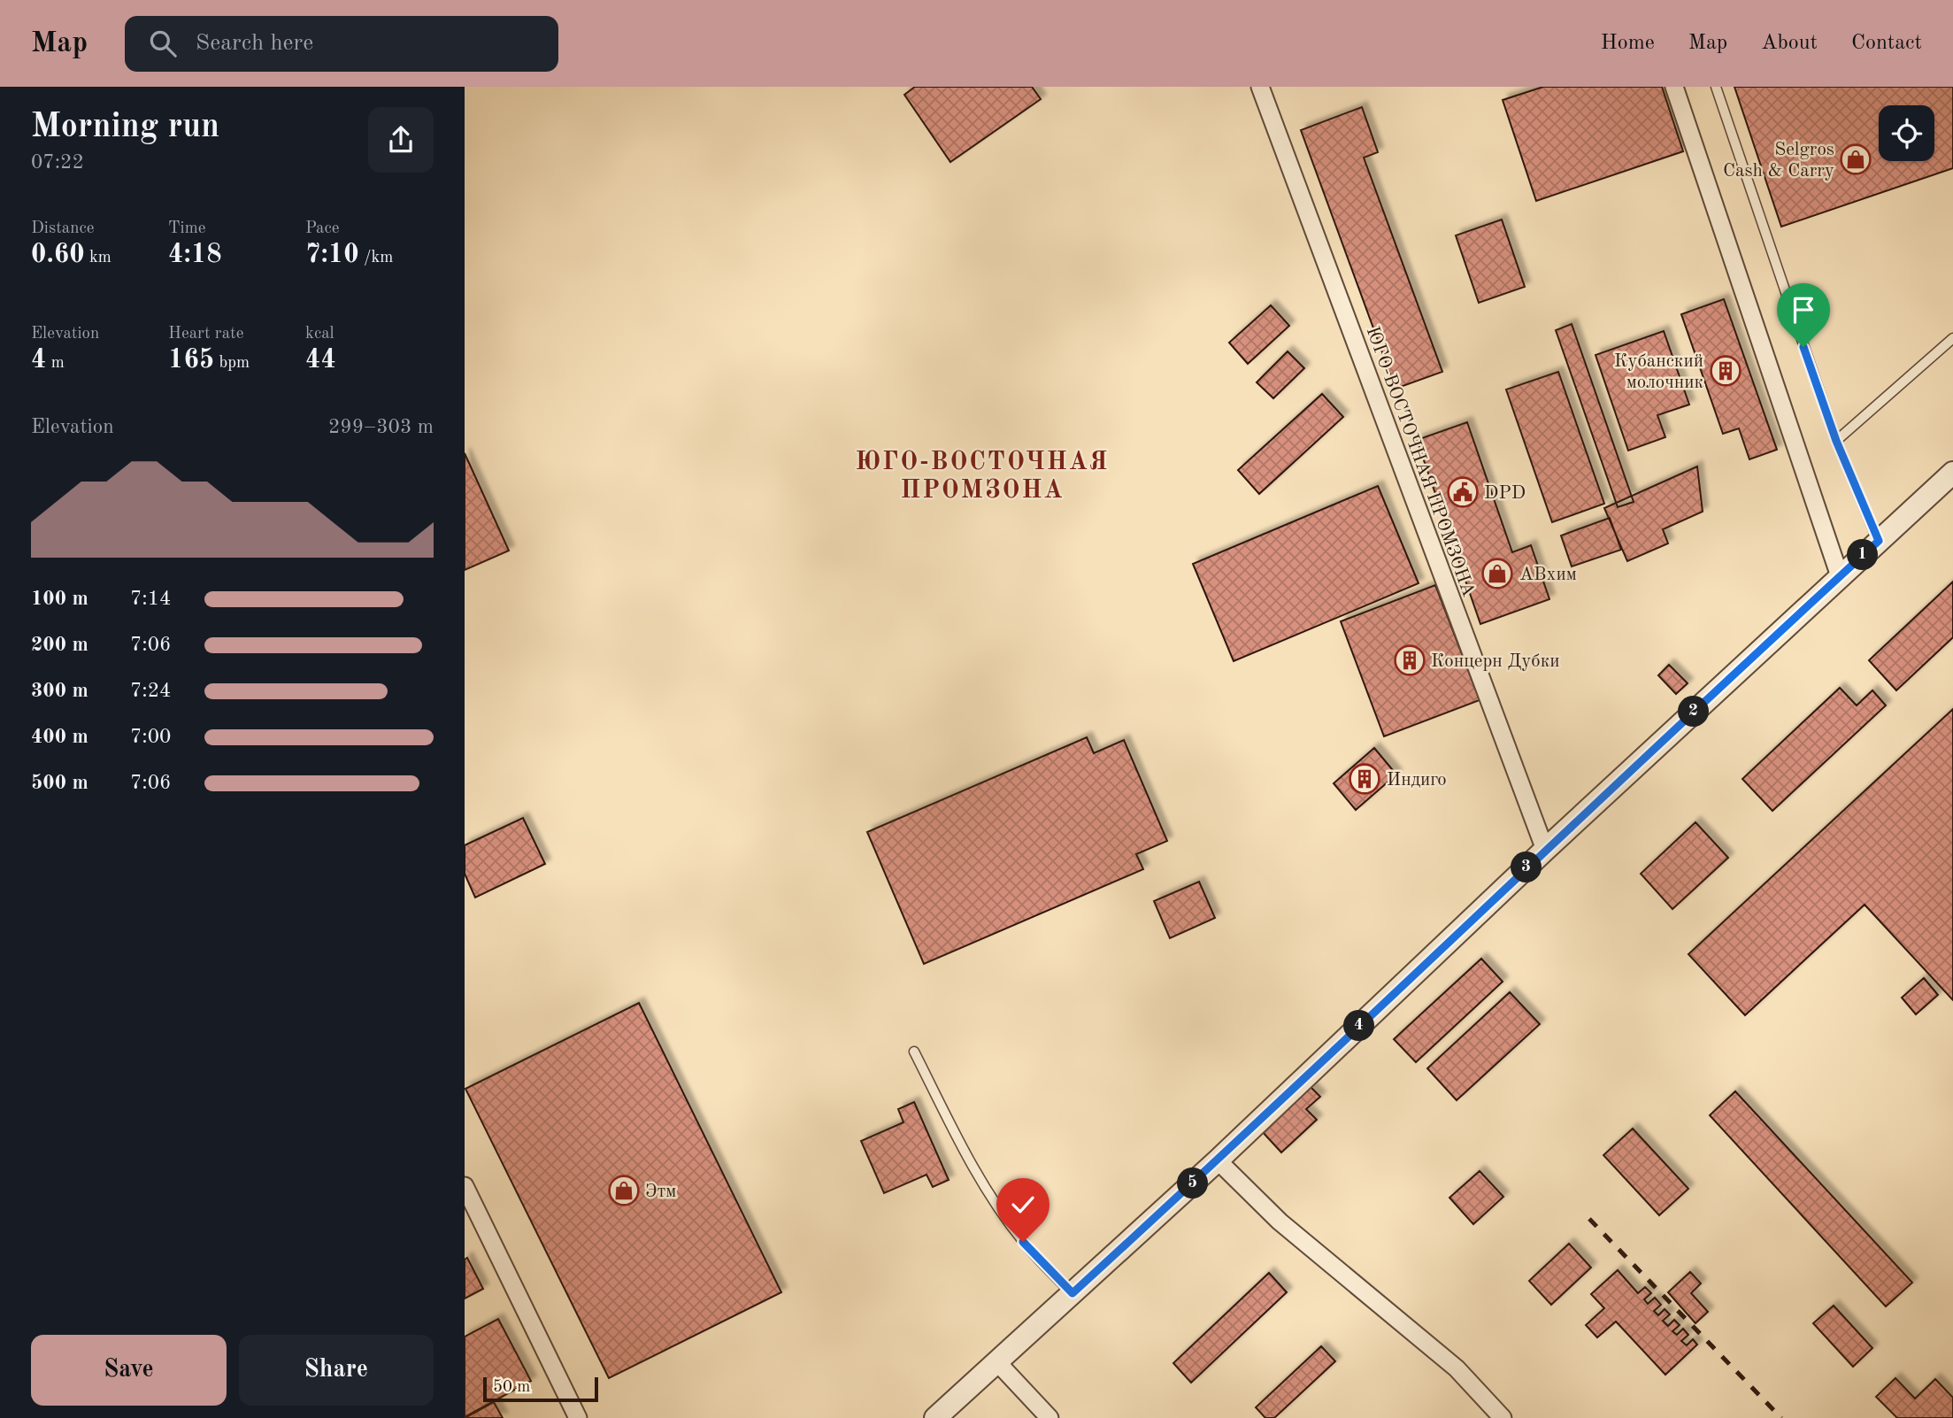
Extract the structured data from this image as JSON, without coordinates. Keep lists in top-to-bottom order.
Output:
{
  "streets": {
    "street": ["ЮГО-ВОСТОЧНАЯ ПРОМЗОНА"]
  },
  "districts": ["ЮГО-ВОСТОЧНАЯ ПРОМЗОНА"],
  "places": {
    "shop": ["Selgros Cash & Carry", "АВхим", "Этм"],
    "building": ["Кубанский молочник", "Концерн Дубки", "Индиго"],
    "public building": ["DPD"]
  },
  "scale_bar": "50 m",
  "page": {
    "header": "Map",
    "search": "Search here",
    "nav": [
      "Home",
      "Map",
      "About",
      "Contact"
    ],
    "heading": ["Morning run", "07:22"],
    "stats": [
      ["Distance", "0.60 km"],
      ["Time", "4:18"],
      ["Pace", "7:10 /km"],
      ["Elevation", "4 m"],
      ["Heart rate", "165 bpm"],
      ["kcal", "44"]
    ],
    "chart": ["Elevation", "299–303 m"],
    "pins": [
      "1",
      "2",
      "3",
      "4",
      "5"
    ],
    "list": [
      {
        "name": "100 m",
        "note": "7:14"
      },
      {
        "name": "200 m",
        "note": "7:06"
      },
      {
        "name": "300 m",
        "note": "7:24"
      },
      {
        "name": "400 m",
        "note": "7:00"
      },
      {
        "name": "500 m",
        "note": "7:06"
      }
    ],
    "buttons": ["Save", "Share"],
    "scale": "50 m"
  }
}
